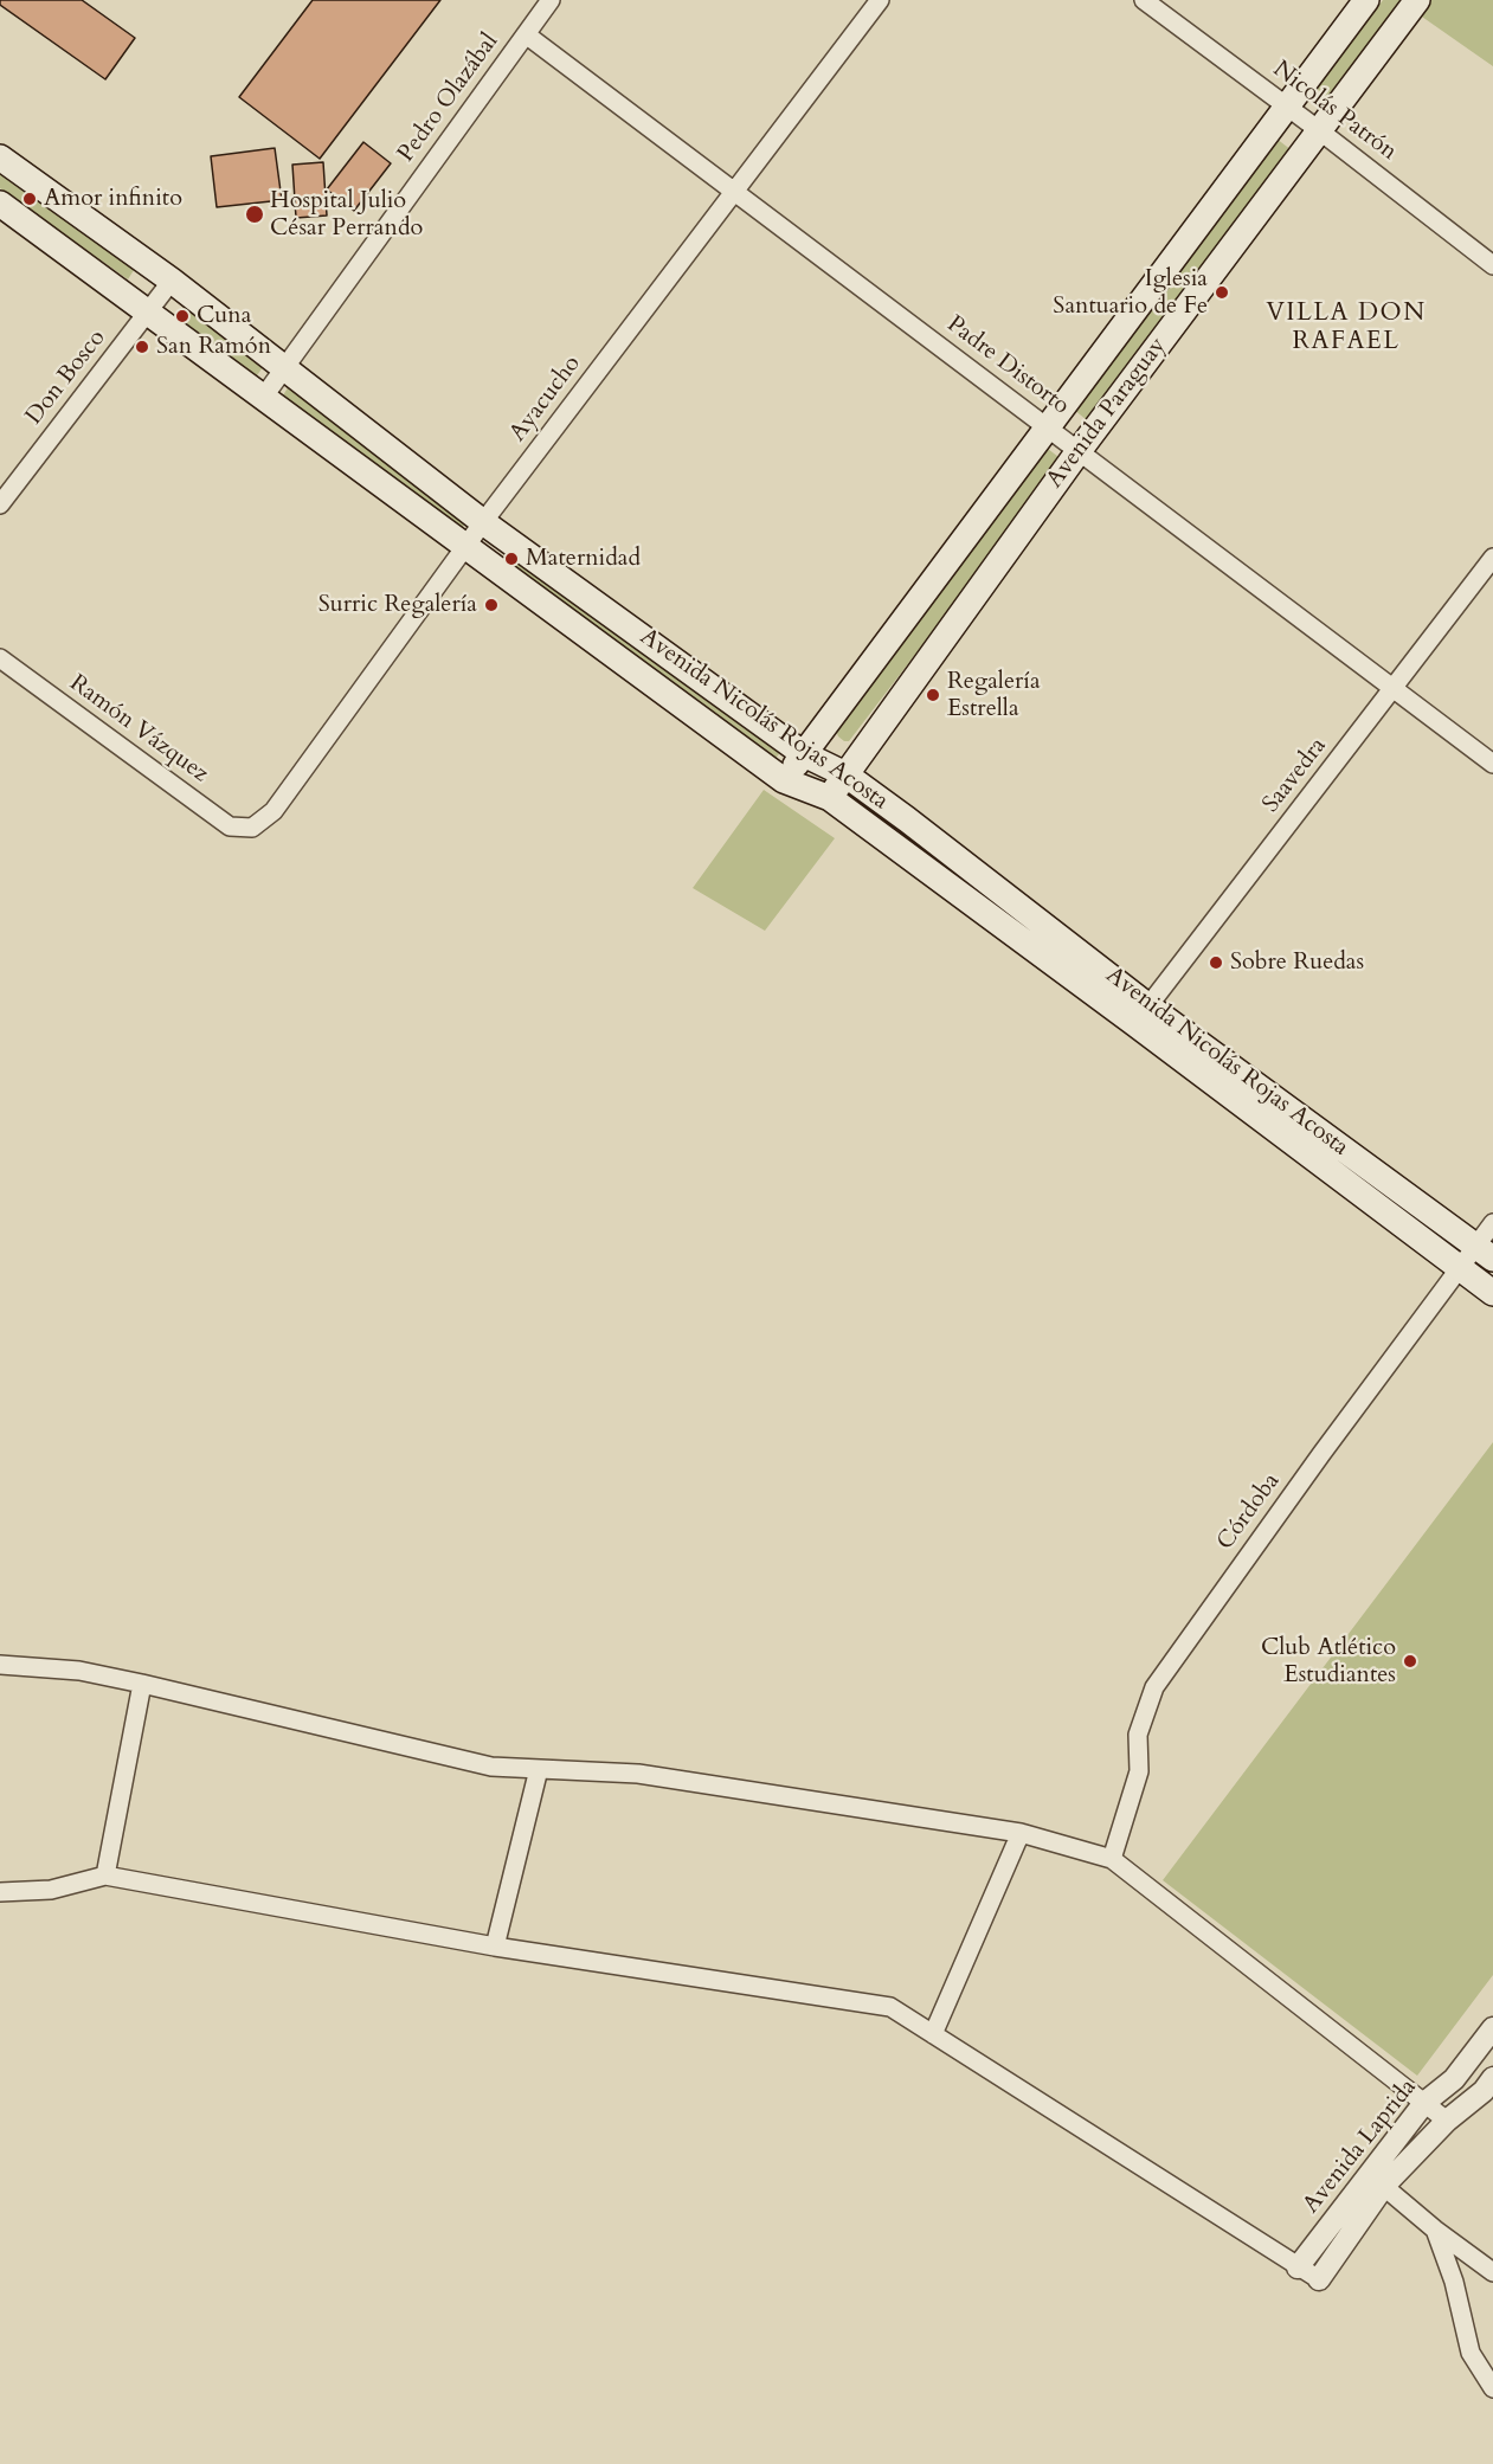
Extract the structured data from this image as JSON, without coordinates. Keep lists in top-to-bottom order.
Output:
{
  "streets": {
    "main road": ["Avenida Paraguay", "Avenida Nicolás Rojas Acosta"],
    "street": [
      "Pedro Olazábal",
      "Nicolás Patrón",
      "Padre Distorto",
      "Don Bosco",
      "Ayacucho",
      "Ramón Vázquez",
      "Saavedra",
      "Córdoba",
      "Avenida Laprida"
    ]
  },
  "crossings": [
    ["Pedro Olazábal", "Padre Distorto"],
    ["Pedro Olazábal", "Avenida Nicolás Rojas Acosta"],
    ["Nicolás Patrón", "Avenida Paraguay"],
    ["Padre Distorto", "Ayacucho"],
    ["Padre Distorto", "Avenida Paraguay"],
    ["Padre Distorto", "Saavedra"],
    ["Don Bosco", "Avenida Nicolás Rojas Acosta"],
    ["Ayacucho", "Avenida Nicolás Rojas Acosta"],
    ["Ayacucho", "Ramón Vázquez"],
    ["Avenida Paraguay", "Avenida Nicolás Rojas Acosta"],
    ["Avenida Nicolás Rojas Acosta", "Saavedra"],
    ["Avenida Nicolás Rojas Acosta", "Córdoba"]
  ],
  "districts": ["VILLA DON RAFAEL"],
  "places": [
    "Amor infinito",
    "Hospital Julio César Perrando",
    "Iglesia Santuario de Fe",
    "Cuna",
    "San Ramón",
    "Maternidad",
    "Surric Regalería",
    "Regalería Estrella",
    "Sobre Ruedas",
    "Club Atlético Estudiantes"
  ]
}
